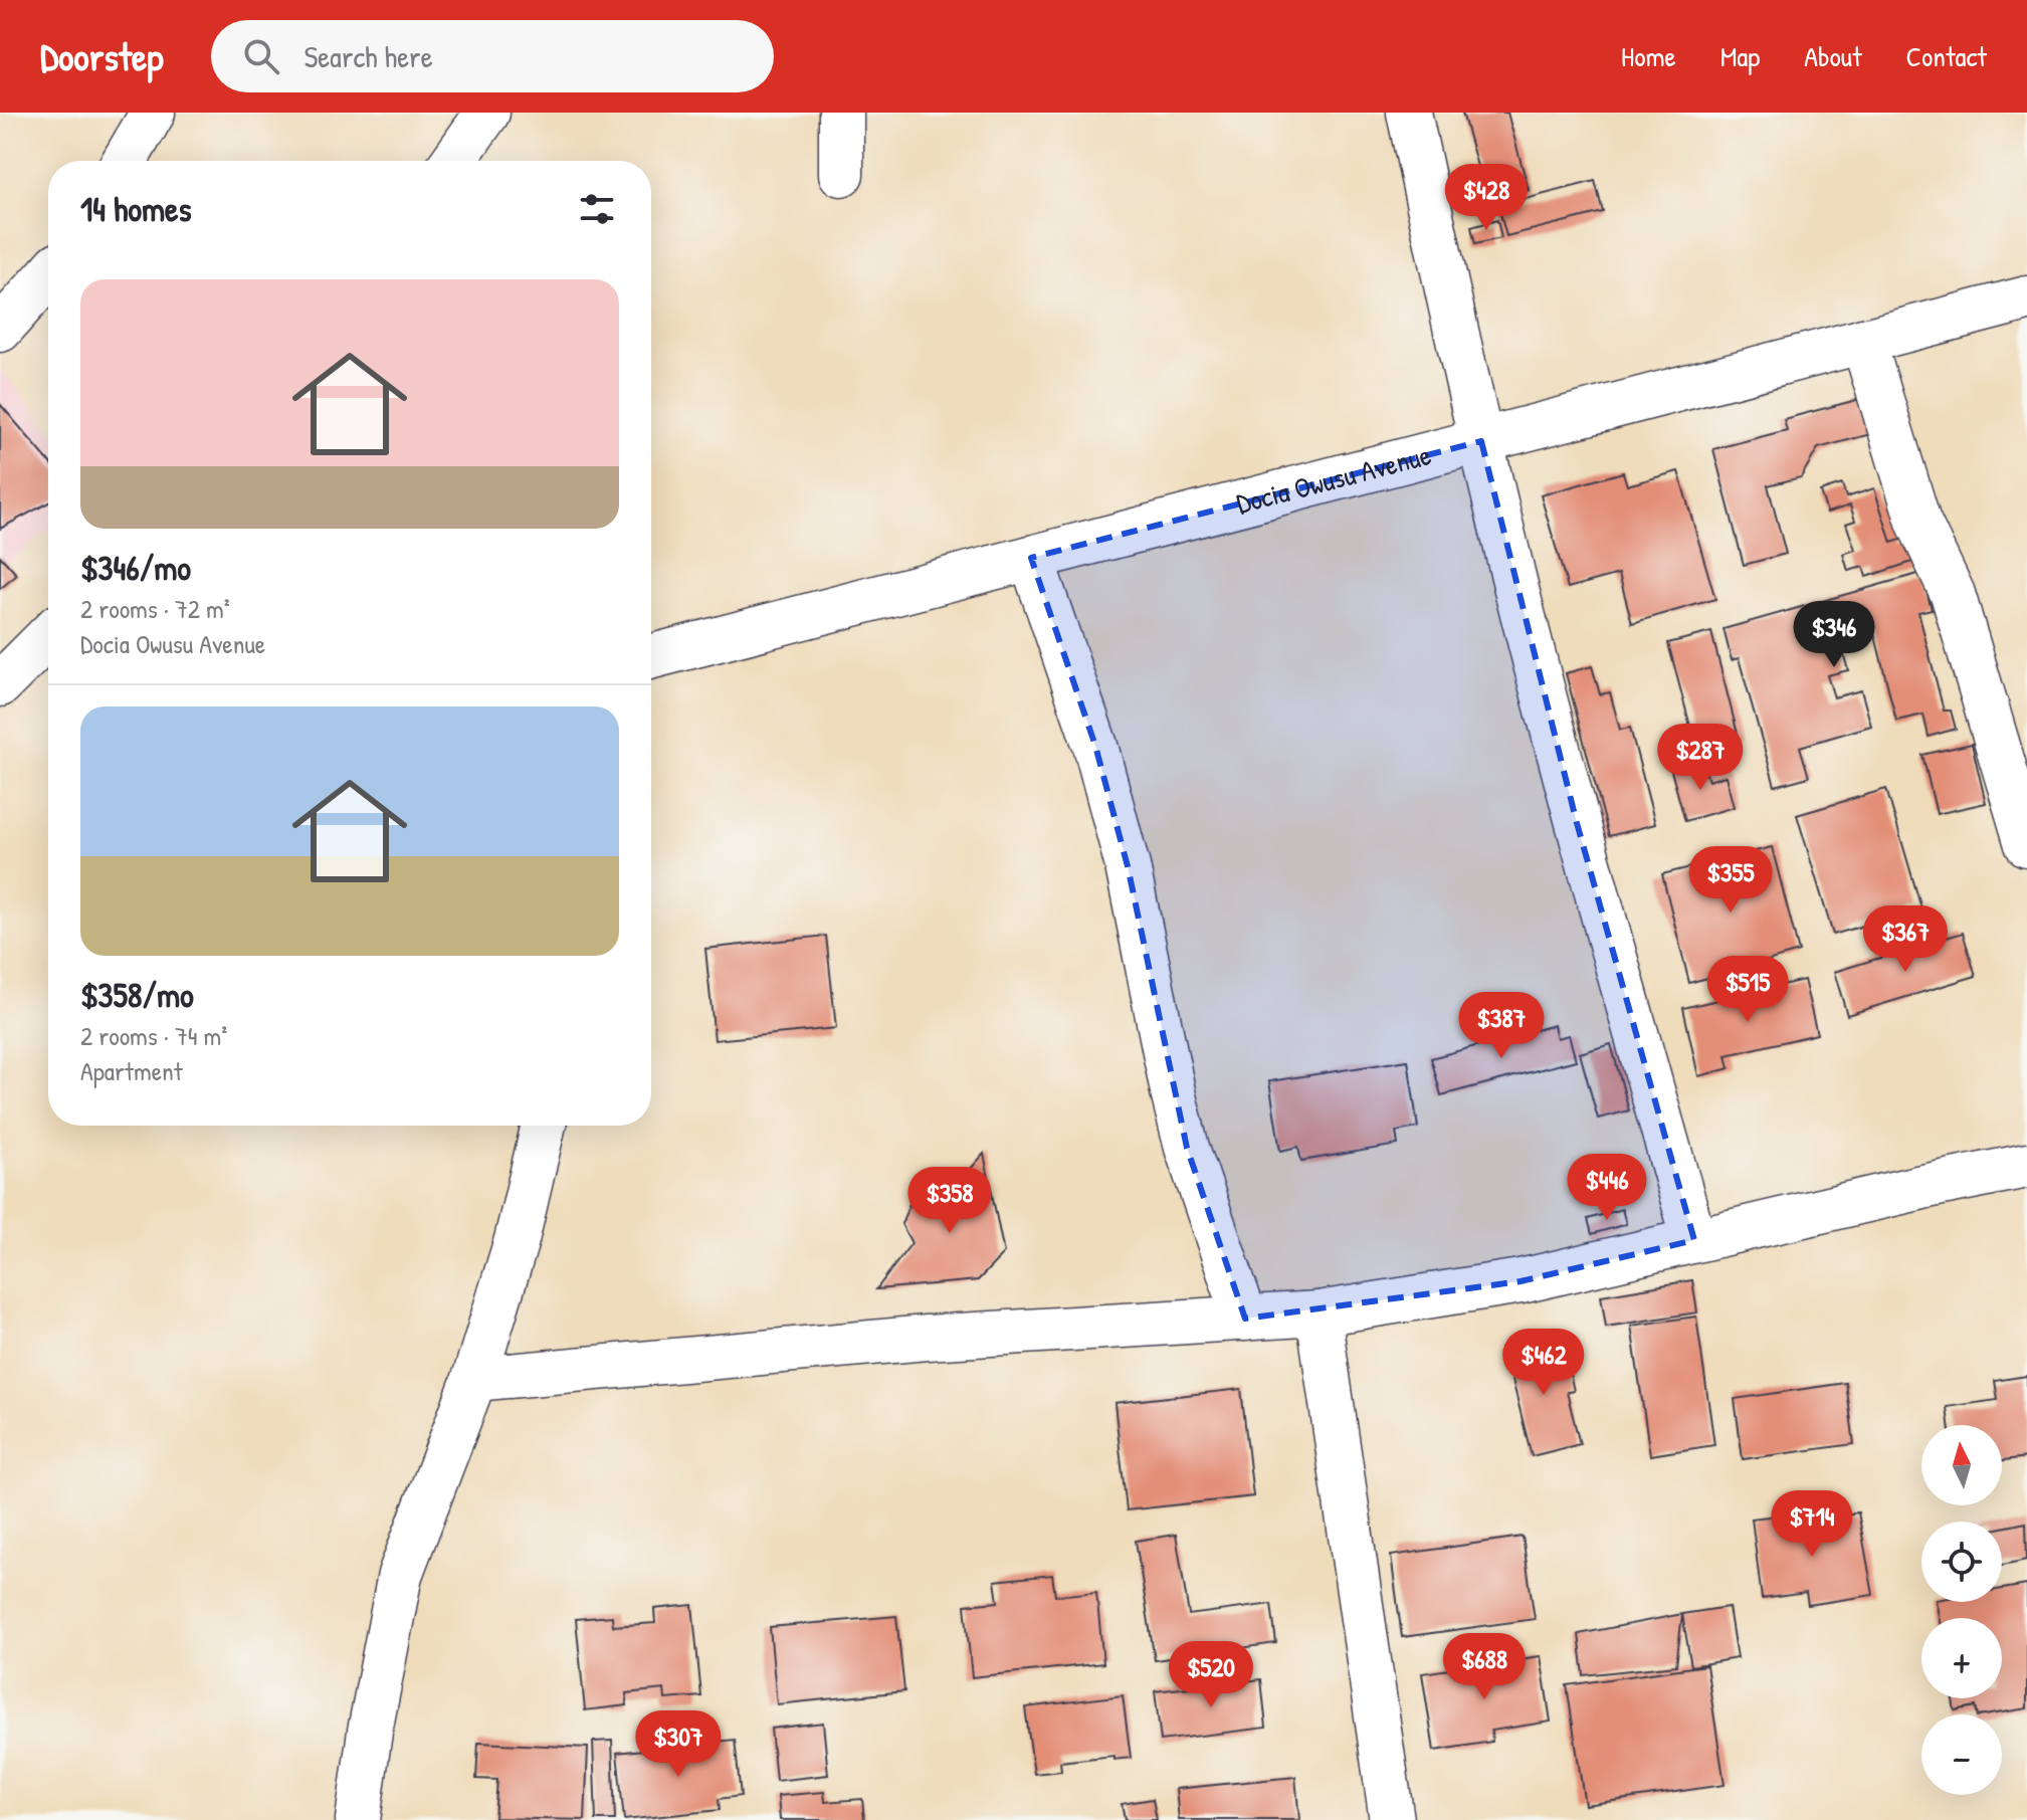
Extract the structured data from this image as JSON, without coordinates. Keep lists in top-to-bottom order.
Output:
{
  "streets": {
    "street": ["Docia Owusu Avenue"]
  },
  "north": "top",
  "page": {
    "header": "Doorstep",
    "search": "Search here",
    "nav": [
      "Home",
      "Map",
      "About",
      "Contact"
    ],
    "heading": "14 homes",
    "price": [
      "$428",
      "$346",
      "$287",
      "$355",
      "$367",
      "$515",
      "$387",
      "$446",
      "$358",
      "$462",
      "$714",
      "$688",
      "$520",
      "$307"
    ],
    "list": [
      {
        "name": "$346/mo",
        "note": "2 rooms · 72 m² · Docia Owusu Avenue"
      },
      {
        "name": "$358/mo",
        "note": "2 rooms · 74 m² · Apartment"
      }
    ],
    "map_buttons": ["+", "−"]
  }
}
